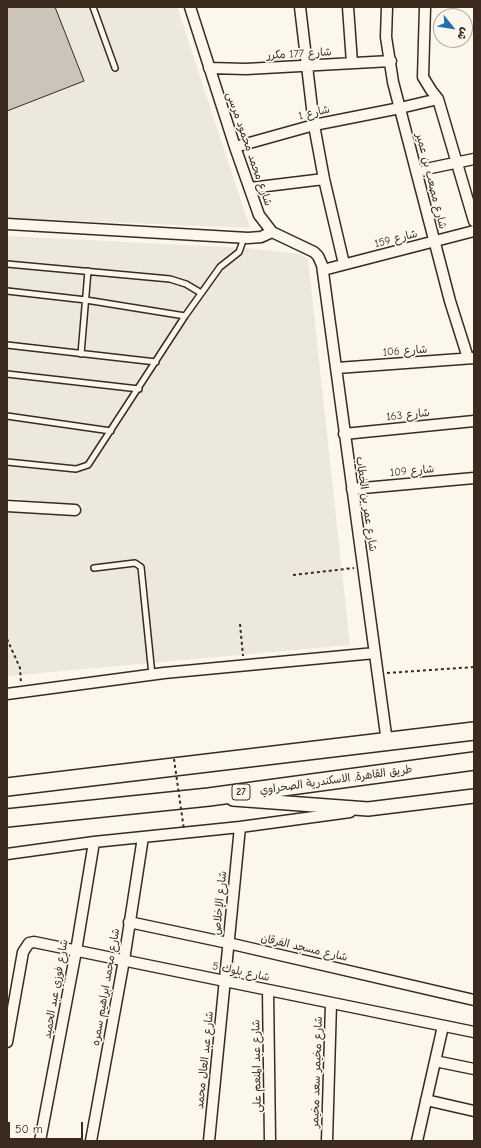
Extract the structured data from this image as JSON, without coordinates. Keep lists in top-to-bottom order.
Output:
{
  "streets": {
    "highway": ["طريق القاهرة, الاسكندرية الصحراوي", "27"],
    "street": [
      "شارع 177 مكرر",
      "شارع 1",
      "شارع محمد محمود مرسى",
      "شارع مصعب بن عمير",
      "شارع 159",
      "شارع 106",
      "شارع 163",
      "شارع 109",
      "شارع عمر بن الخطاب",
      "شارع الإخلاص",
      "شارع مسجد الفرقان",
      "شارع بلوك 5",
      "شارع محمد ابراهيم سمره",
      "شارع فوزي عبد الحميد",
      "شارع عبد العال محمد",
      "شارع عبد المنعم على",
      "شارع مخيمر سعد مخيمر"
    ]
  },
  "crossings": [
    ["شارع 177 مكرر", "شارع محمد محمود مرسى"],
    ["شارع 177 مكرر", "شارع مصعب بن عمير"],
    ["شارع 1", "شارع محمد محمود مرسى"],
    ["شارع 1", "شارع مصعب بن عمير"],
    ["شارع محمد محمود مرسى", "شارع 159"],
    ["شارع محمد محمود مرسى", "شارع عمر بن الخطاب"],
    ["شارع مصعب بن عمير", "شارع 159"],
    ["شارع مصعب بن عمير", "شارع 106"],
    ["شارع 159", "شارع عمر بن الخطاب"],
    ["شارع 106", "شارع عمر بن الخطاب"],
    ["شارع 163", "شارع عمر بن الخطاب"],
    ["شارع 109", "شارع عمر بن الخطاب"],
    ["شارع الإخلاص", "شارع مسجد الفرقان"],
    ["شارع الإخلاص", "شارع بلوك 5"],
    ["شارع الإخلاص", "شارع عبد العال محمد"],
    ["شارع مسجد الفرقان", "شارع محمد ابراهيم سمره"],
    ["شارع بلوك 5", "شارع محمد ابراهيم سمره"],
    ["شارع بلوك 5", "شارع فوزي عبد الحميد"],
    ["شارع بلوك 5", "شارع عبد العال محمد"],
    ["شارع بلوك 5", "شارع عبد المنعم على"],
    ["شارع بلوك 5", "شارع مخيمر سعد مخيمر"]
  ],
  "scale_bar": "50 m",
  "north": "bottom right"
}
